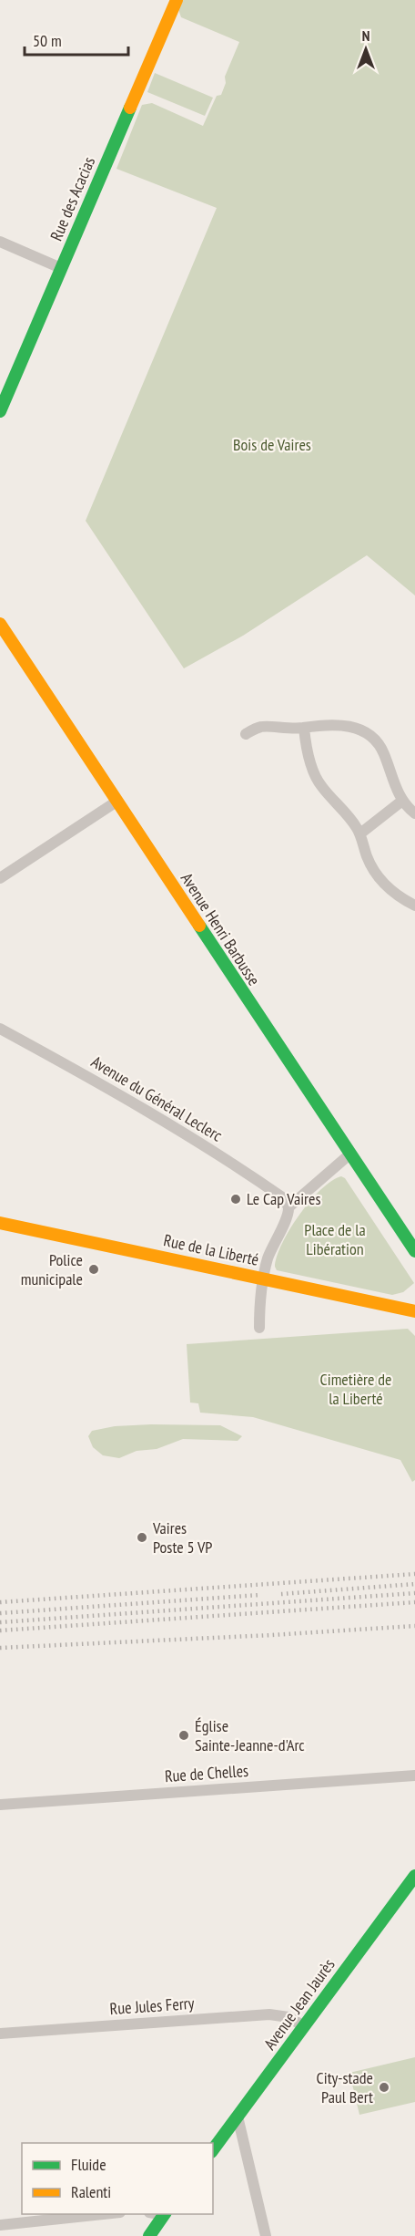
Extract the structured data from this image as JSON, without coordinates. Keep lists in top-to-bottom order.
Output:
{
  "streets": {
    "street": [
      "Rue des Acacias",
      "Avenue Henri Barbusse",
      "Avenue du Général Leclerc",
      "Rue de la Liberté",
      "Rue de Chelles",
      "Avenue Jean Jaurès",
      "Rue Jules Ferry"
    ]
  },
  "crossings": [
    ["Avenue Jean Jaurès", "Rue Jules Ferry"]
  ],
  "parks": ["Bois de Vaires", "Place de la Libération", "Cimetière de la Liberté"],
  "places": [
    "Le Cap Vaires",
    "Police municipale",
    "Vaires Poste 5 VP",
    "Église Sainte-Jeanne-d'Arc",
    "City-stade Paul Bert"
  ],
  "legend": ["Fluide", "Ralenti"],
  "scale_bar": "50 m",
  "north": "top"
}
